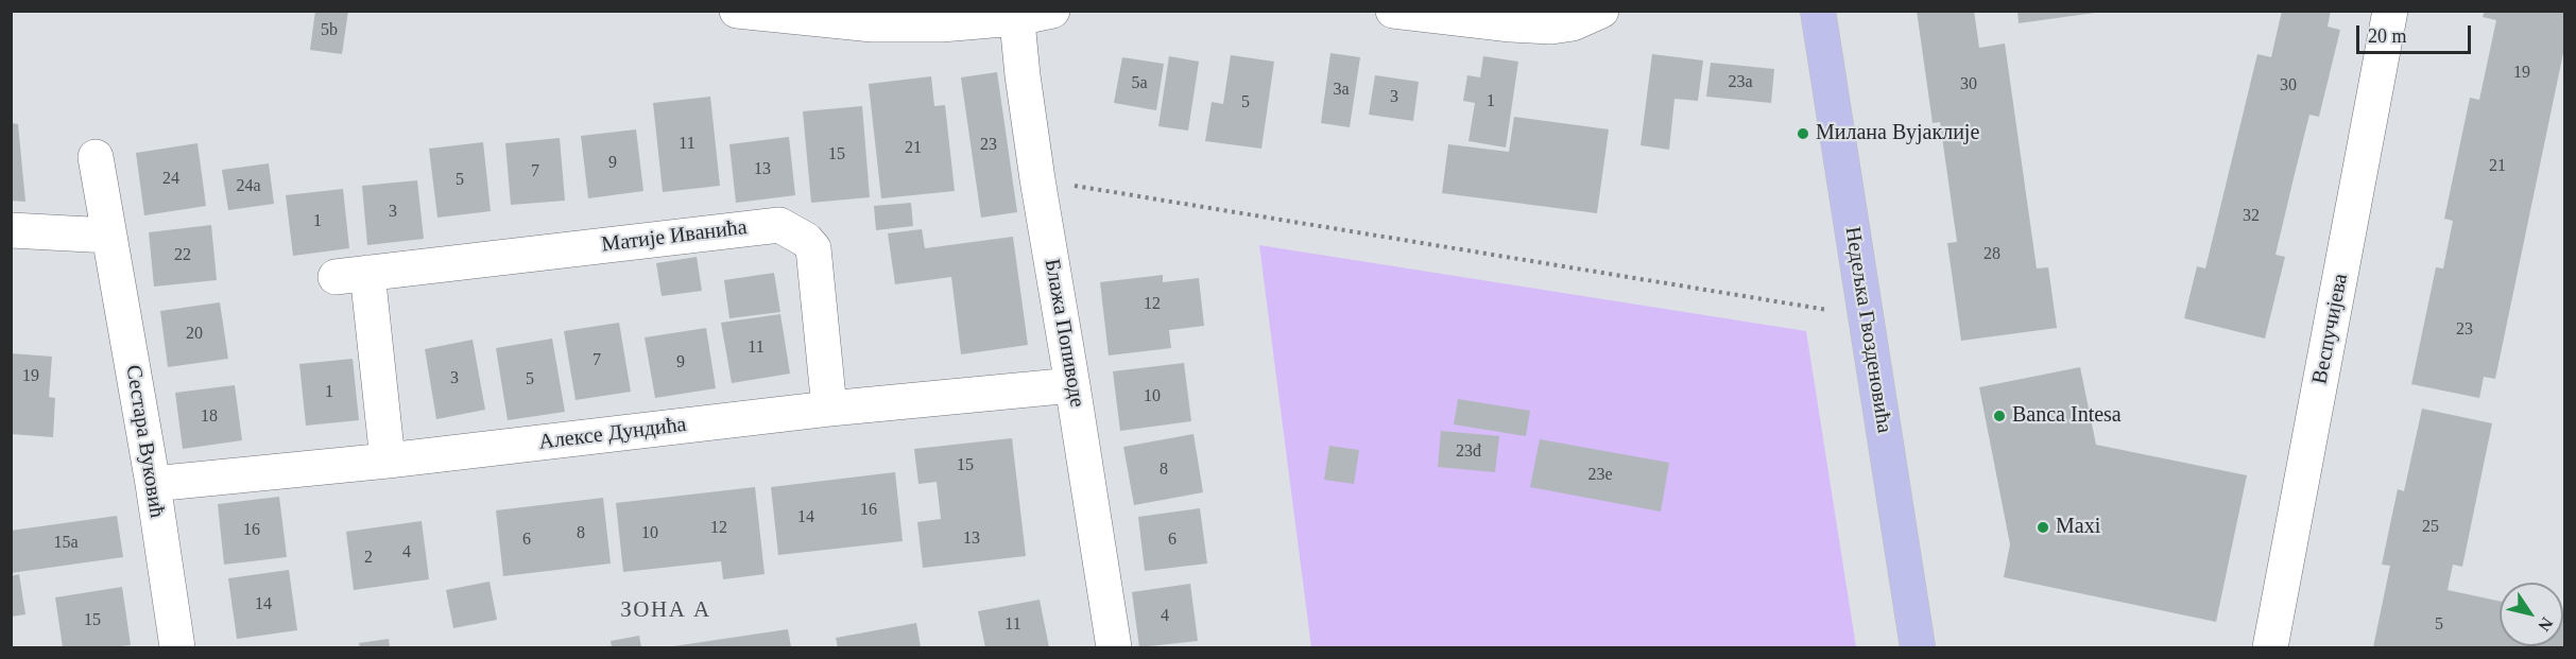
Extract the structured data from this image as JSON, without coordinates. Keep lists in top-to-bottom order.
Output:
{
  "streets": {
    "main road": ["Недељка Гвозденовића"],
    "street": [
      "Матије Иванића",
      "Веспучијева",
      "Блажа Попиводе",
      "Алексе Дундића",
      "Сестара Вуковић"
    ]
  },
  "crossings": [
    ["Матије Иванића", "Алексе Дундића"],
    ["Блажа Попиводе", "Алексе Дундића"],
    ["Алексе Дундића", "Сестара Вуковић"]
  ],
  "districts": ["ЗОНА А"],
  "places": ["Милана Вујаклије", "Banca Intesa", "Maxi"],
  "house_numbers": [
    "5b",
    "19",
    "23a",
    "5a",
    "30",
    "30",
    "3a",
    "3",
    "1",
    "5",
    "11",
    "23",
    "21",
    "15",
    "9",
    "21",
    "13",
    "7",
    "24",
    "5",
    "24a",
    "3",
    "32",
    "1",
    "28",
    "22",
    "12",
    "23",
    "20",
    "11",
    "7",
    "9",
    "19",
    "3",
    "5",
    "1",
    "10",
    "18",
    "23đ",
    "15",
    "8",
    "23e",
    "16",
    "14",
    "25",
    "12",
    "16",
    "8",
    "10",
    "13",
    "6",
    "6",
    "15a",
    "4",
    "2",
    "14",
    "4",
    "15",
    "11",
    "5"
  ],
  "scale_bar": "20 m",
  "north": "bottom right"
}
